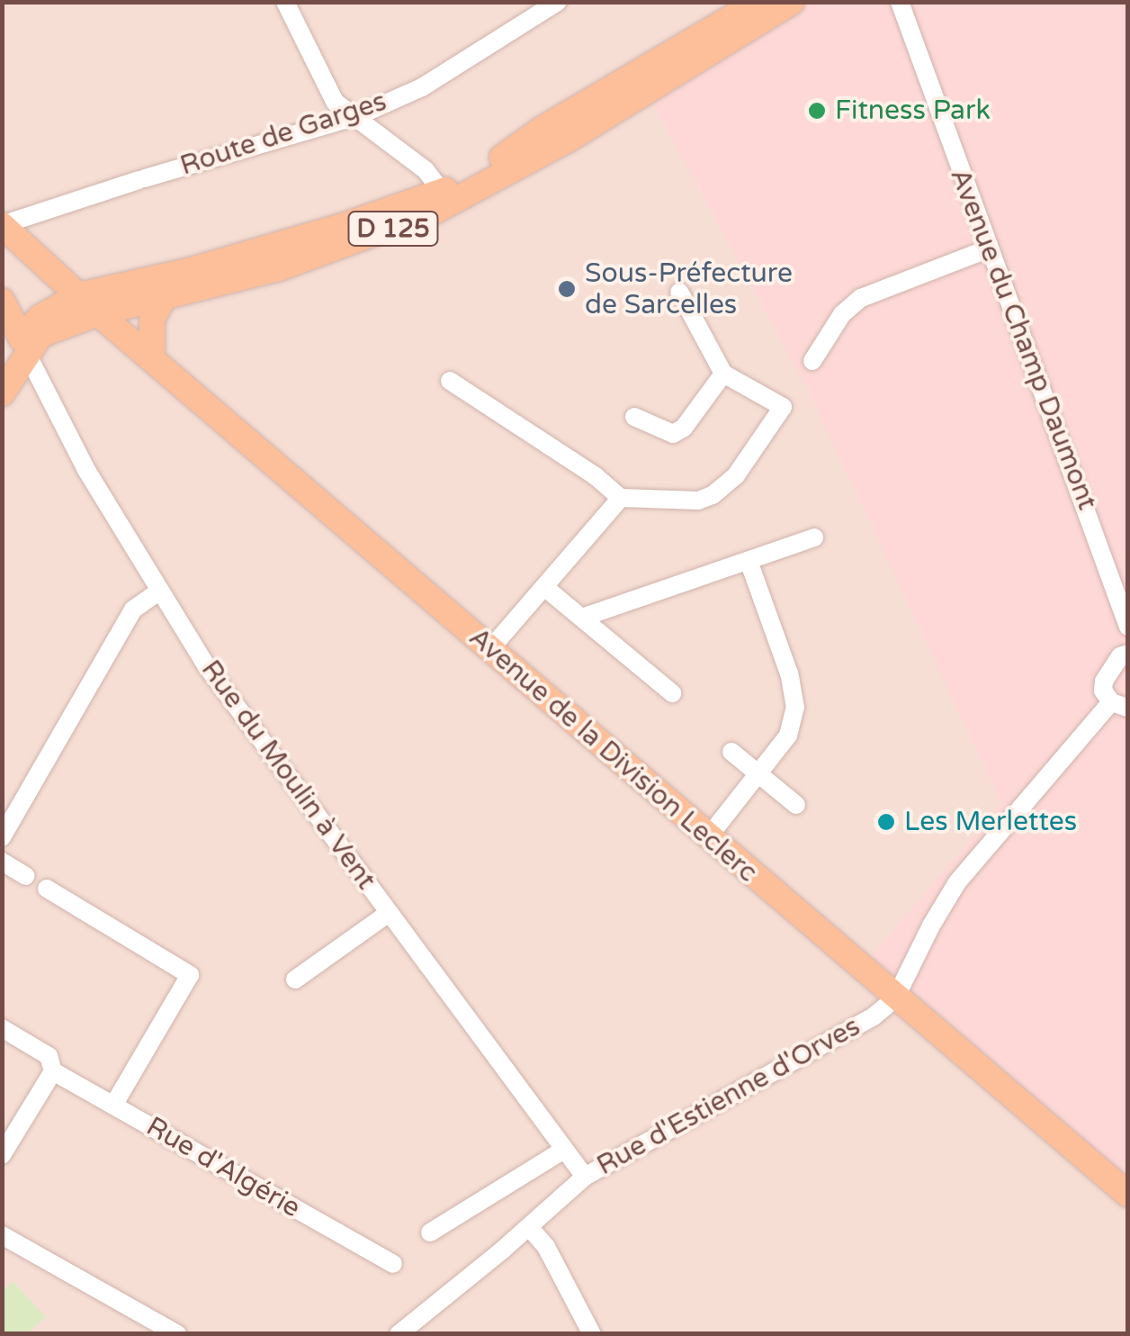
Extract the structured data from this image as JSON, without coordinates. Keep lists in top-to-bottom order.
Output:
{
  "streets": {
    "main road": ["D 125", "Avenue de la Division Leclerc"],
    "street": [
      "Route de Garges",
      "Avenue du Champ Daumont",
      "Rue du Moulin à Vent",
      "Rue d'Estienne d'Orves",
      "Rue d'Algérie"
    ]
  },
  "crossings": [
    ["Route de Garges", "Avenue de la Division Leclerc"],
    ["D 125", "Avenue de la Division Leclerc"],
    ["D 125", "Rue du Moulin à Vent"],
    ["Avenue de la Division Leclerc", "Rue d'Estienne d'Orves"],
    ["Rue du Moulin à Vent", "Rue d'Estienne d'Orves"]
  ],
  "places": ["Fitness Park", "Sous-Préfecture de Sarcelles", "Les Merlettes"]
}
